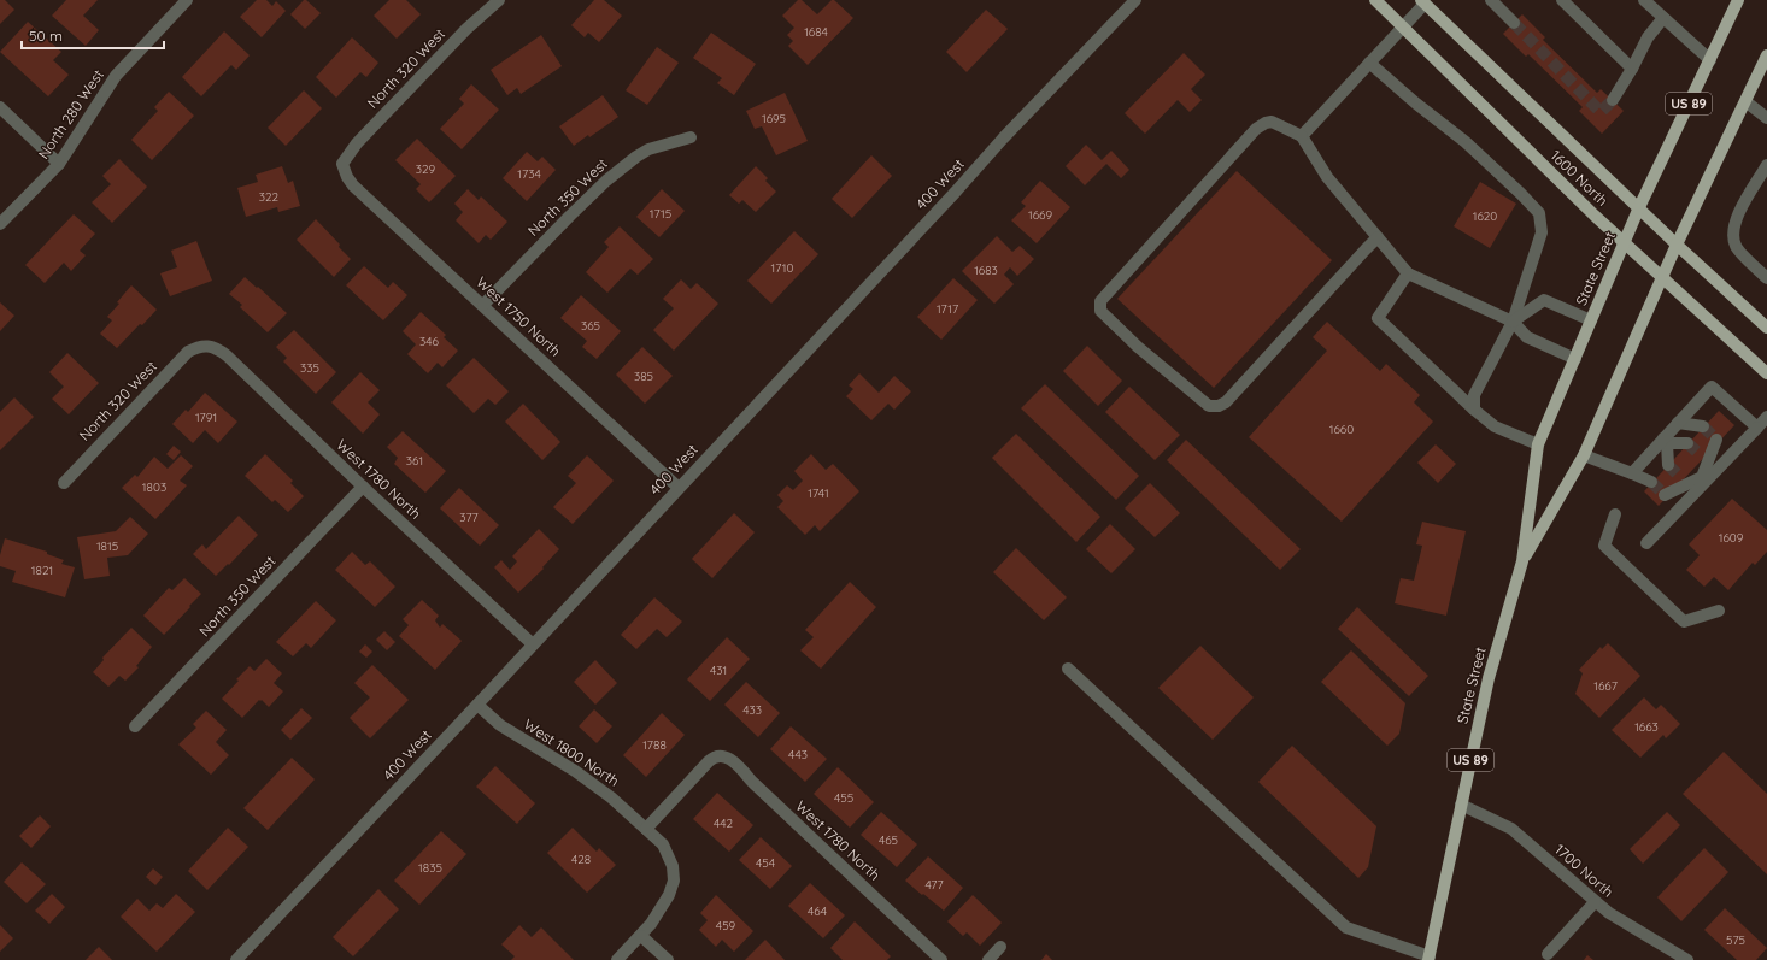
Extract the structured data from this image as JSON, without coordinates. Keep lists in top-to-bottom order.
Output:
{
  "streets": {
    "main road": ["US 89", "1600 North", "State Street"],
    "street": [
      "North 320 West",
      "North 280 West",
      "400 West",
      "North 350 West",
      "West 1750 North",
      "West 1780 North",
      "West 1800 North",
      "1700 North"
    ]
  },
  "crossings": [
    ["North 320 West", "West 1750 North"],
    ["North 320 West", "West 1780 North"],
    ["1600 North", "State Street"],
    ["400 West", "West 1750 North"],
    ["400 West", "West 1780 North"],
    ["400 West", "West 1800 North"],
    ["North 350 West", "West 1750 North"],
    ["North 350 West", "West 1780 North"],
    ["State Street", "1700 North"],
    ["West 1780 North", "West 1800 North"]
  ],
  "house_numbers": [
    "1684",
    "1695",
    "329",
    "1734",
    "322",
    "1715",
    "1669",
    "1620",
    "1710",
    "1683",
    "1717",
    "365",
    "346",
    "335",
    "385",
    "1791",
    "1660",
    "361",
    "1803",
    "1741",
    "377",
    "1609",
    "1815",
    "1821",
    "431",
    "1667",
    "433",
    "1663",
    "1788",
    "443",
    "455",
    "442",
    "465",
    "428",
    "454",
    "1835",
    "477",
    "464",
    "459",
    "575"
  ],
  "scale_bar": "50 m"
}
